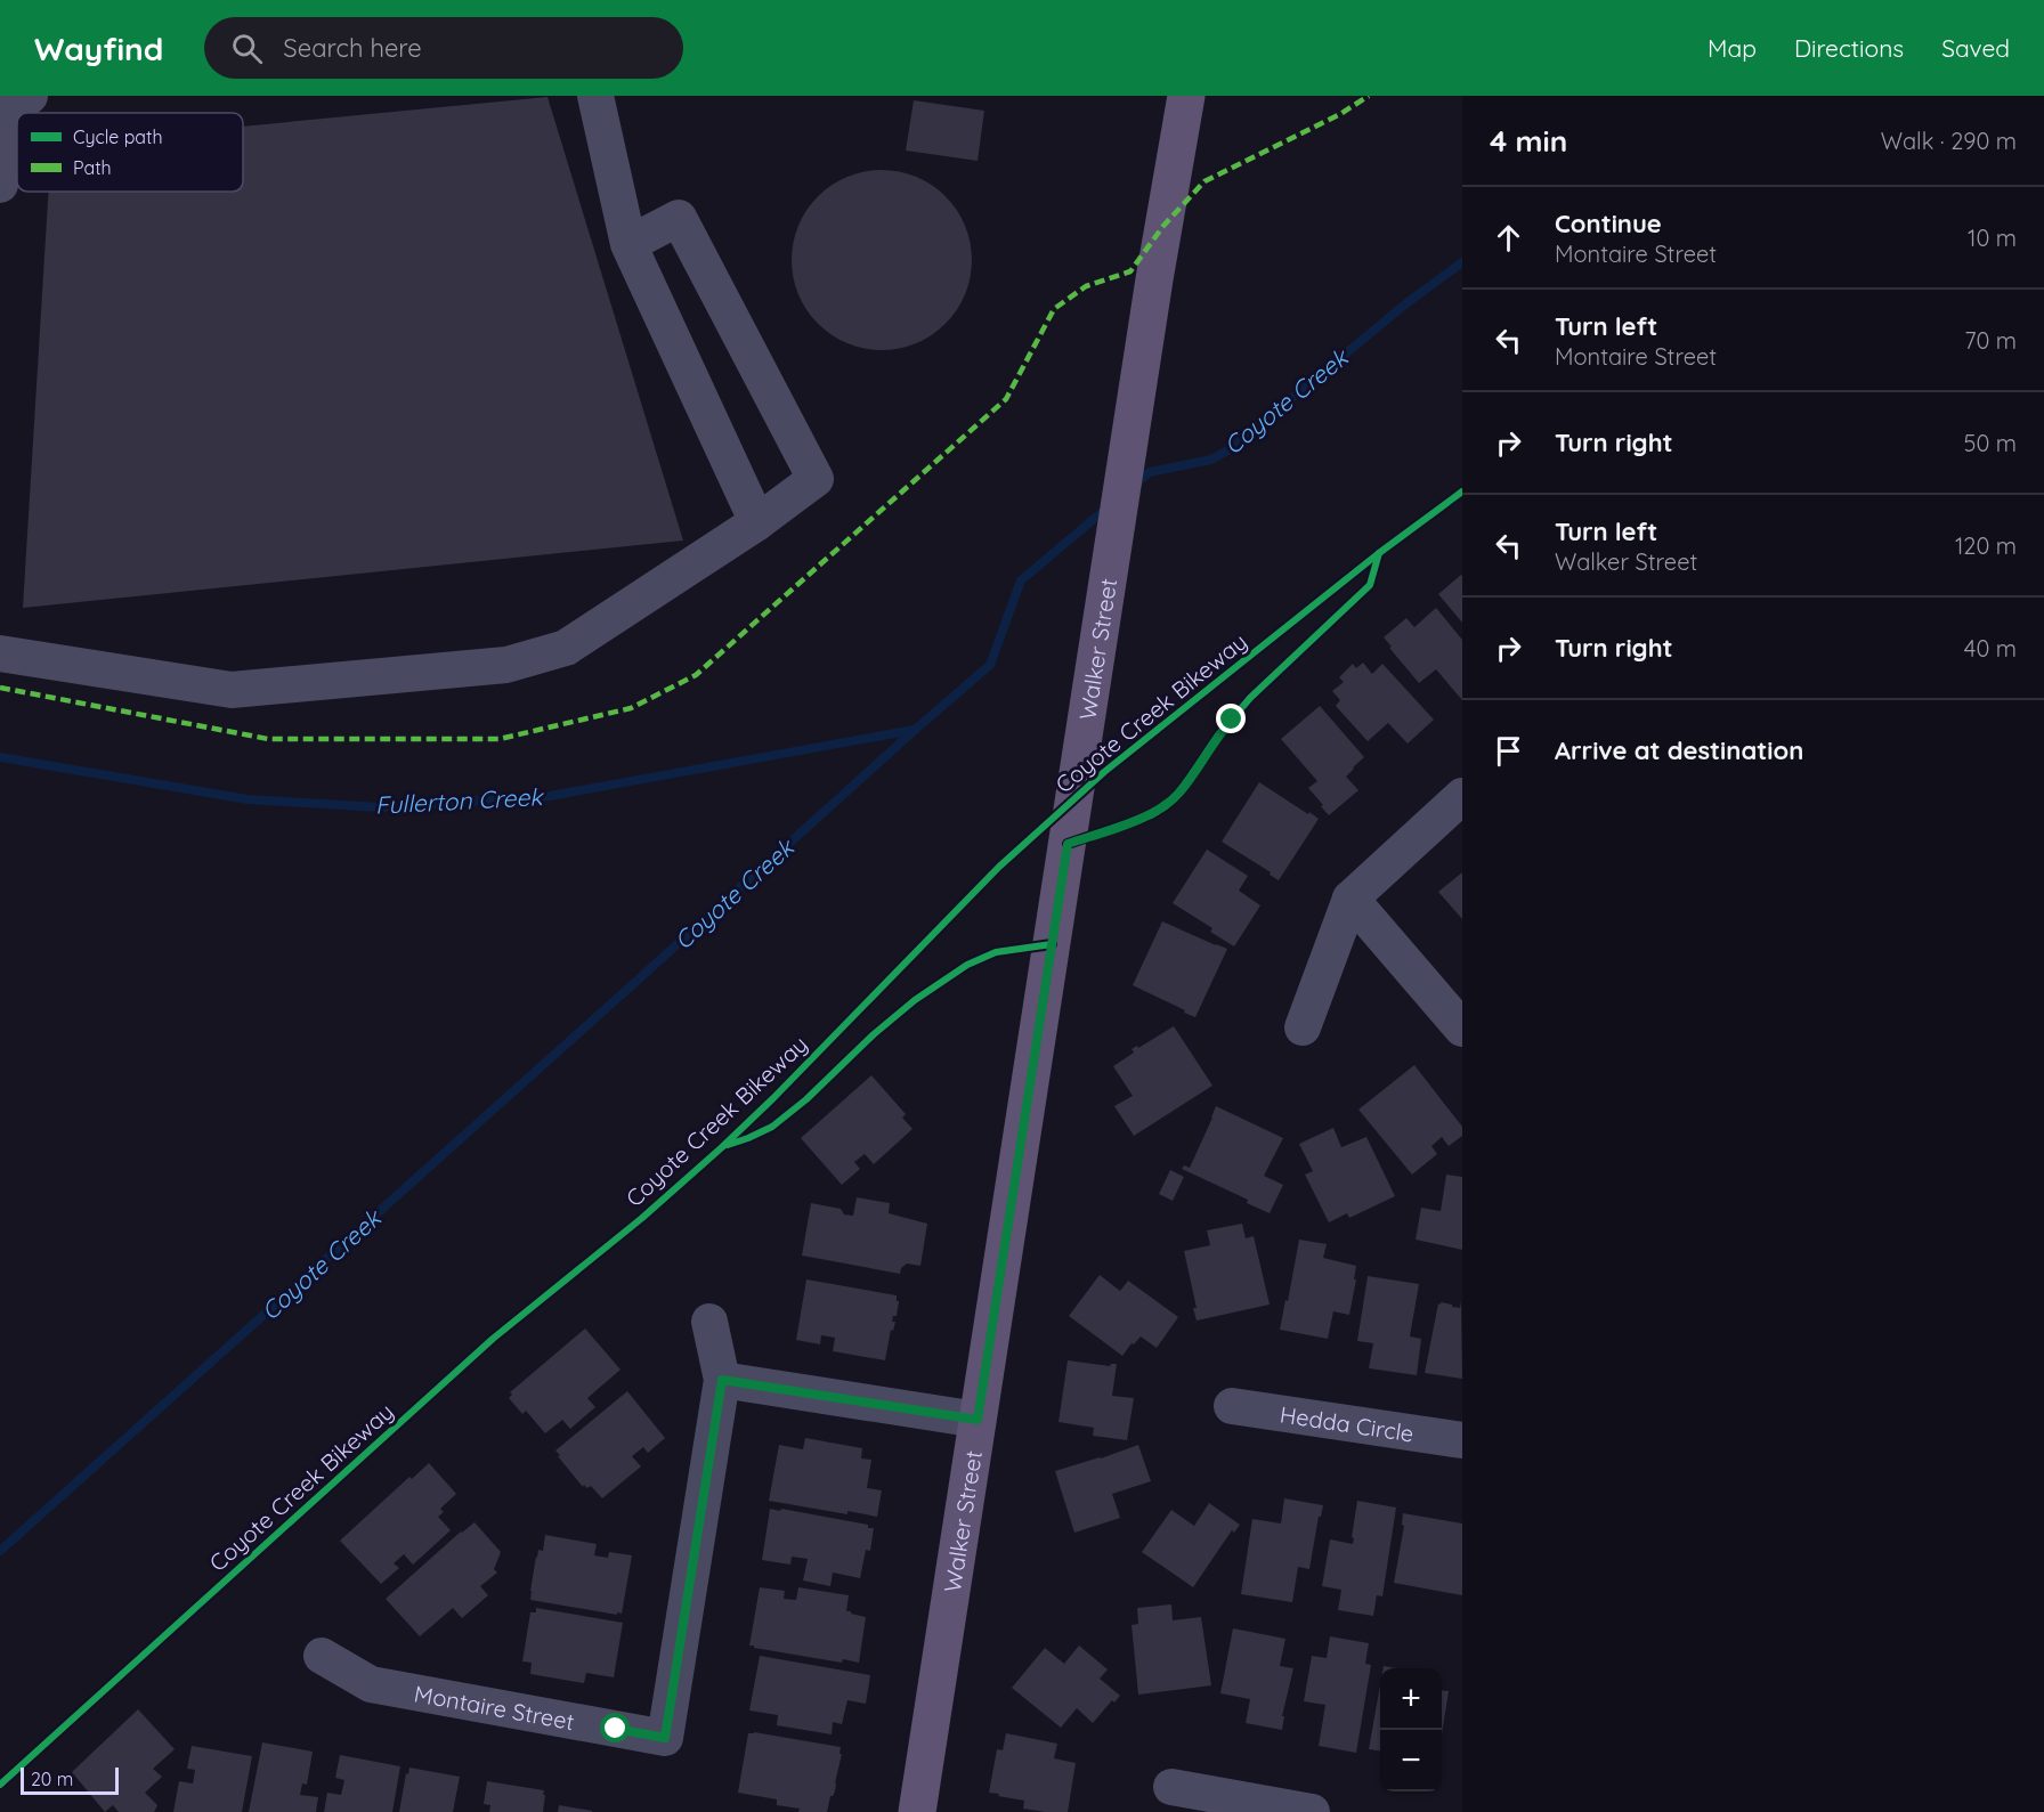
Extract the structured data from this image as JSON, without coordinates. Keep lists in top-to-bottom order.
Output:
{
  "streets": {
    "main road": ["Walker Street"],
    "street": ["Hedda Circle", "Montaire Street"],
    "cycle path": ["Coyote Creek Bikeway"]
  },
  "water": ["Coyote Creek", "Fullerton Creek"],
  "legend": ["Cycle path", "Path"],
  "scale_bar": "20 m",
  "page": {
    "header": "Wayfind",
    "search": "Search here",
    "nav": ["Map", "Directions", "Saved"],
    "heading": ["4 min", "Walk · 290 m"],
    "list": [
      ["Continue", "Montaire Street", "10 m"],
      ["Turn left", "Montaire Street", "70 m"],
      ["Turn right", "50 m"],
      ["Turn left", "Walker Street", "120 m"],
      ["Turn right", "40 m"],
      "Arrive at destination"
    ],
    "map_buttons": ["+", "−"],
    "scale": "20 m"
  }
}
